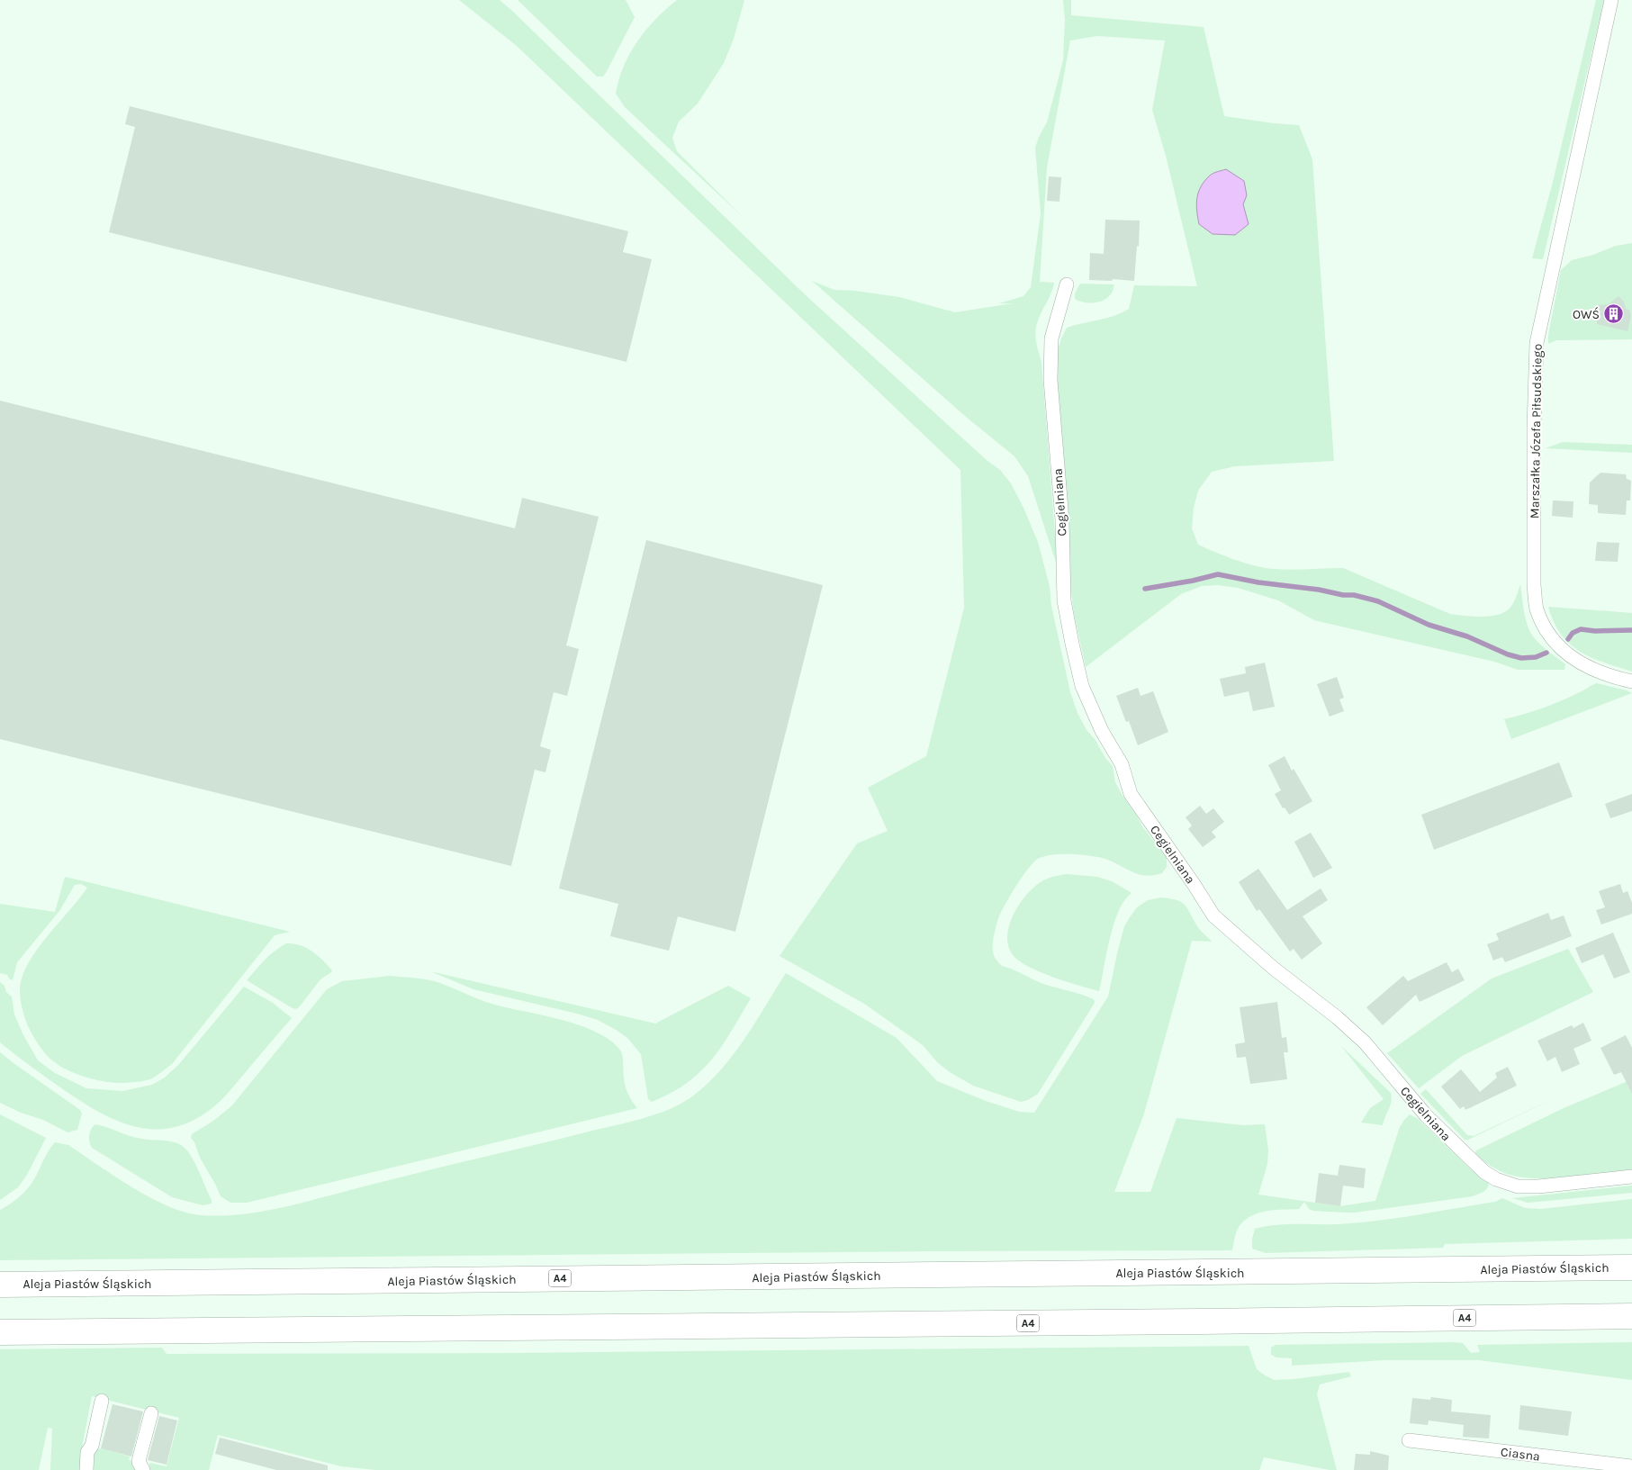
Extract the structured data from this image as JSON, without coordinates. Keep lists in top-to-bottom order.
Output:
{
  "streets": {
    "highway": ["Aleja Piastów Śląskich", "A4"],
    "street": ["Marszałka Józefa Piłsudskiego", "Cegielniana", "Ciasna"]
  },
  "places": {
    "building": ["OWŚ"]
  }
}
